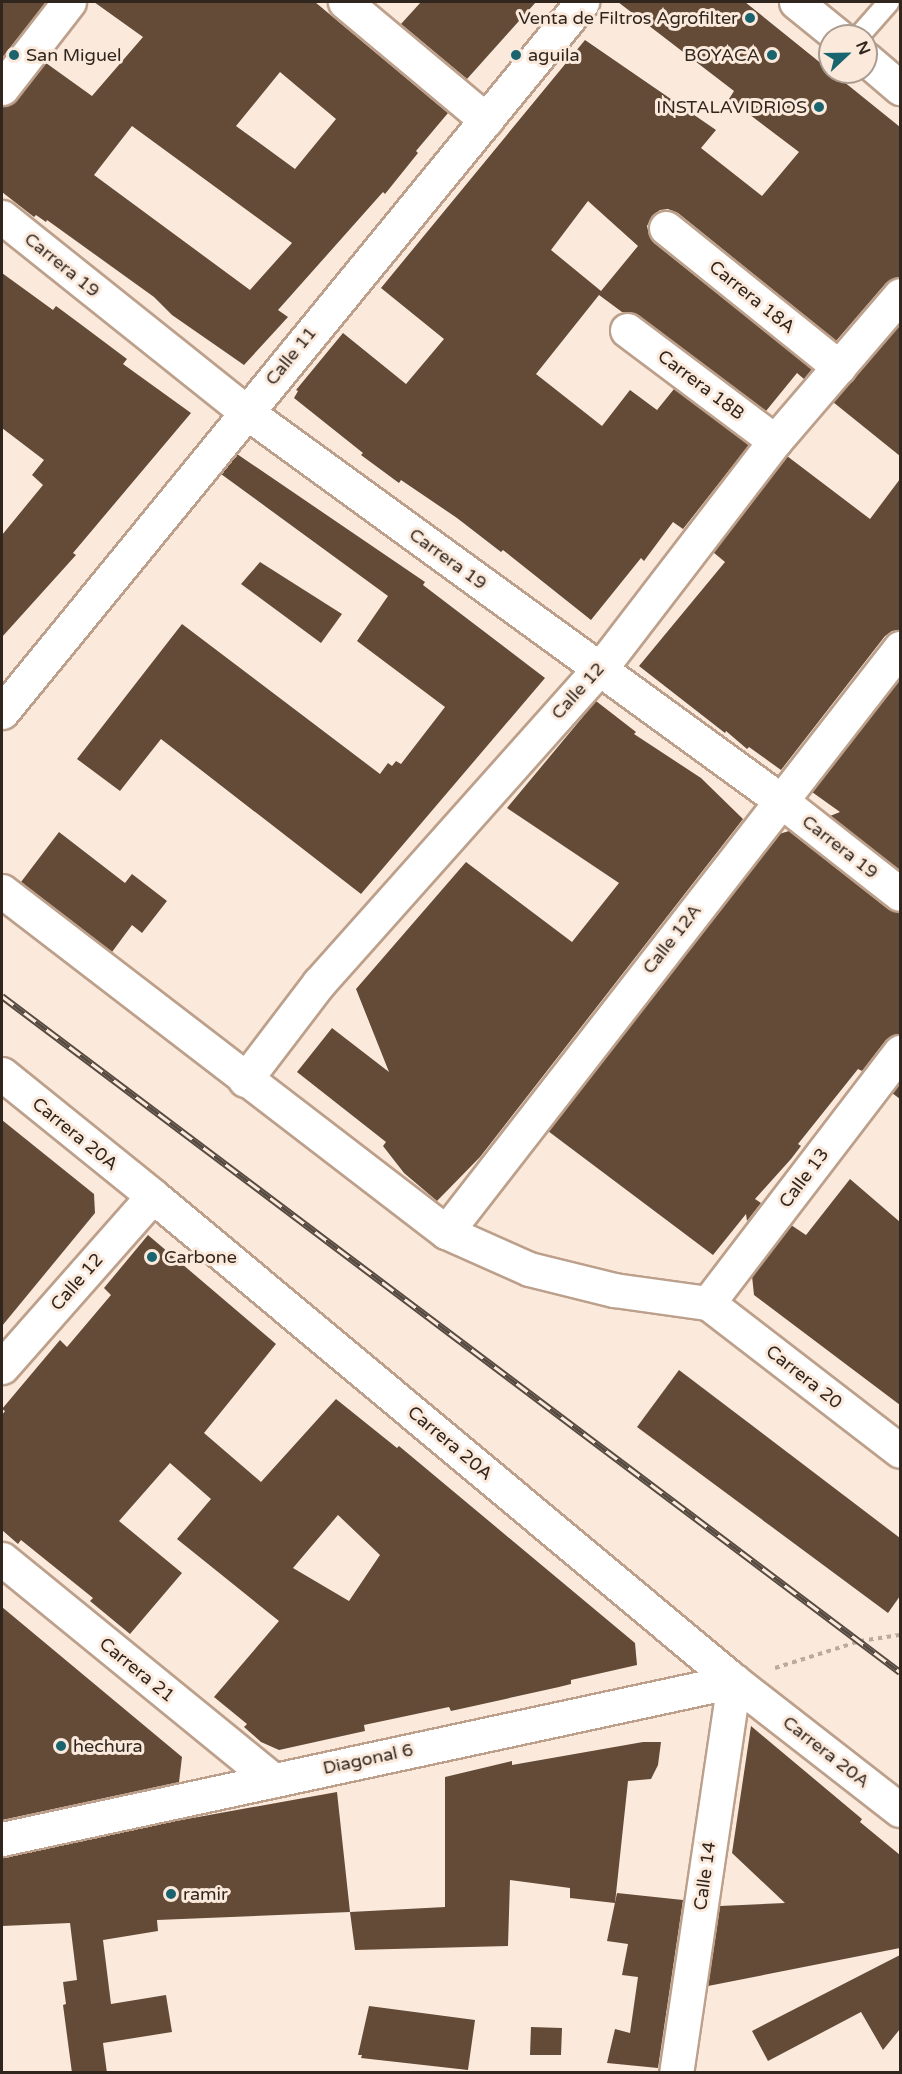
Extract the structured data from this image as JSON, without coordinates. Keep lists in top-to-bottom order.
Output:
{
  "streets": {
    "street": [
      "Carrera 19",
      "Carrera 18A",
      "Calle 11",
      "Carrera 18B",
      "Calle 12",
      "Calle 12A",
      "Carrera 20A",
      "Calle 13",
      "Carrera 20",
      "Carrera 21",
      "Diagonal 6",
      "Calle 14"
    ]
  },
  "crossings": [
    ["Carrera 19", "Calle 11"],
    ["Carrera 19", "Calle 12"],
    ["Carrera 19", "Calle 12A"],
    ["Carrera 18A", "Calle 12"],
    ["Carrera 18B", "Calle 12"],
    ["Calle 12", "Carrera 20A"],
    ["Carrera 20A", "Diagonal 6"],
    ["Carrera 20A", "Calle 14"],
    ["Calle 13", "Carrera 20"],
    ["Carrera 21", "Diagonal 6"],
    ["Diagonal 6", "Calle 14"]
  ],
  "places": [
    "Venta de Filtros Agrofilter",
    "San Miguel",
    "aguila",
    "BOYACA",
    "INSTALAVIDRIOS",
    "Carbone",
    "hechura",
    "ramir"
  ],
  "north": "right"
}
